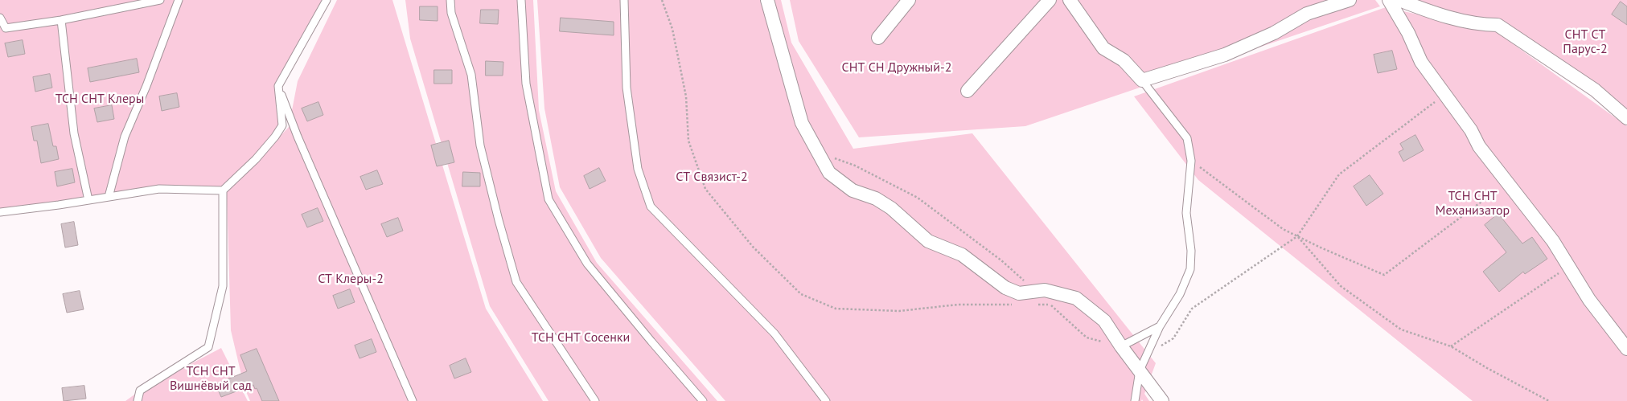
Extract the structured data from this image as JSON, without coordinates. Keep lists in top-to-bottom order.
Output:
{
  "parks": [
    "СНТ СТ Парус-2",
    "СНТ СН Дружный-2",
    "ТСН СНТ Клеры",
    "СТ Связист-2",
    "ТСН СНТ Механизатор",
    "СТ Клеры-2",
    "ТСН СНТ Сосенки",
    "ТСН СНТ Вишнёвый сад"
  ]
}
